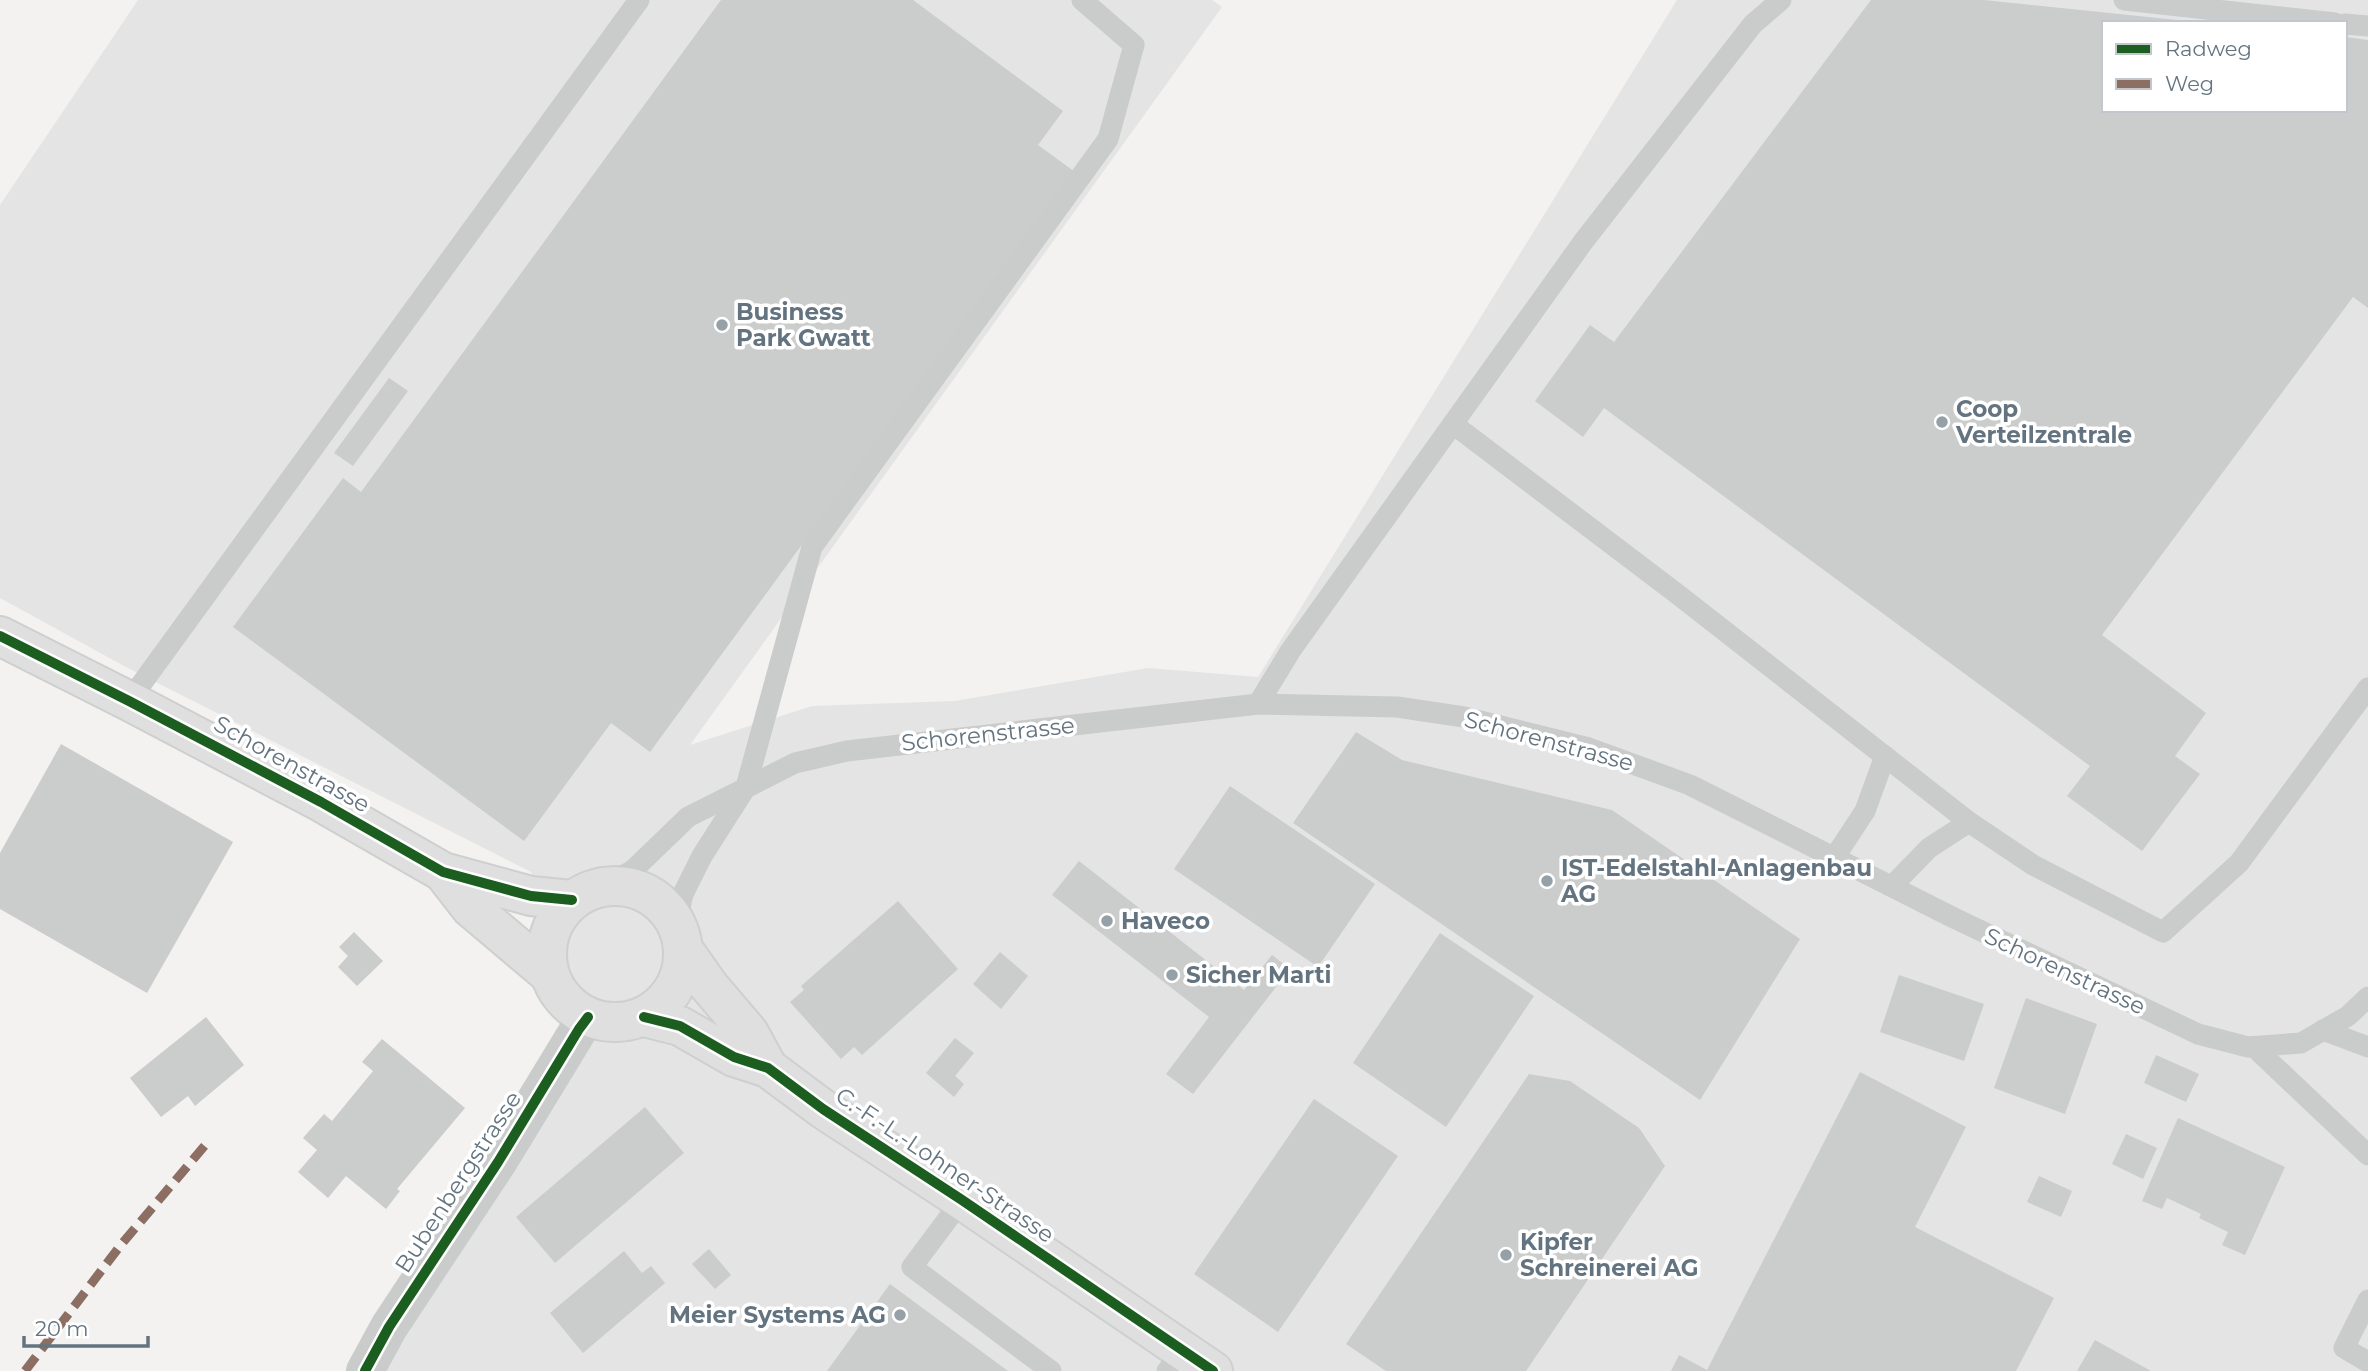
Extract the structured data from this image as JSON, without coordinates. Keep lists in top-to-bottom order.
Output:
{
  "streets": {
    "street": ["Schorenstrasse", "C.-F.-L.-Lohner-Strasse", "Bubenbergstrasse"]
  },
  "crossings": [
    ["Schorenstrasse", "C.-F.-L.-Lohner-Strasse"],
    ["Schorenstrasse", "Bubenbergstrasse"],
    ["C.-F.-L.-Lohner-Strasse", "Bubenbergstrasse"]
  ],
  "places": [
    "Business Park Gwatt",
    "Coop Verteilzentrale",
    "IST-Edelstahl-Anlagenbau AG",
    "Haveco",
    "Sicher Marti",
    "Kipfer Schreinerei AG",
    "Meier Systems AG"
  ],
  "legend": ["Radweg", "Weg"],
  "scale_bar": "20 m"
}
